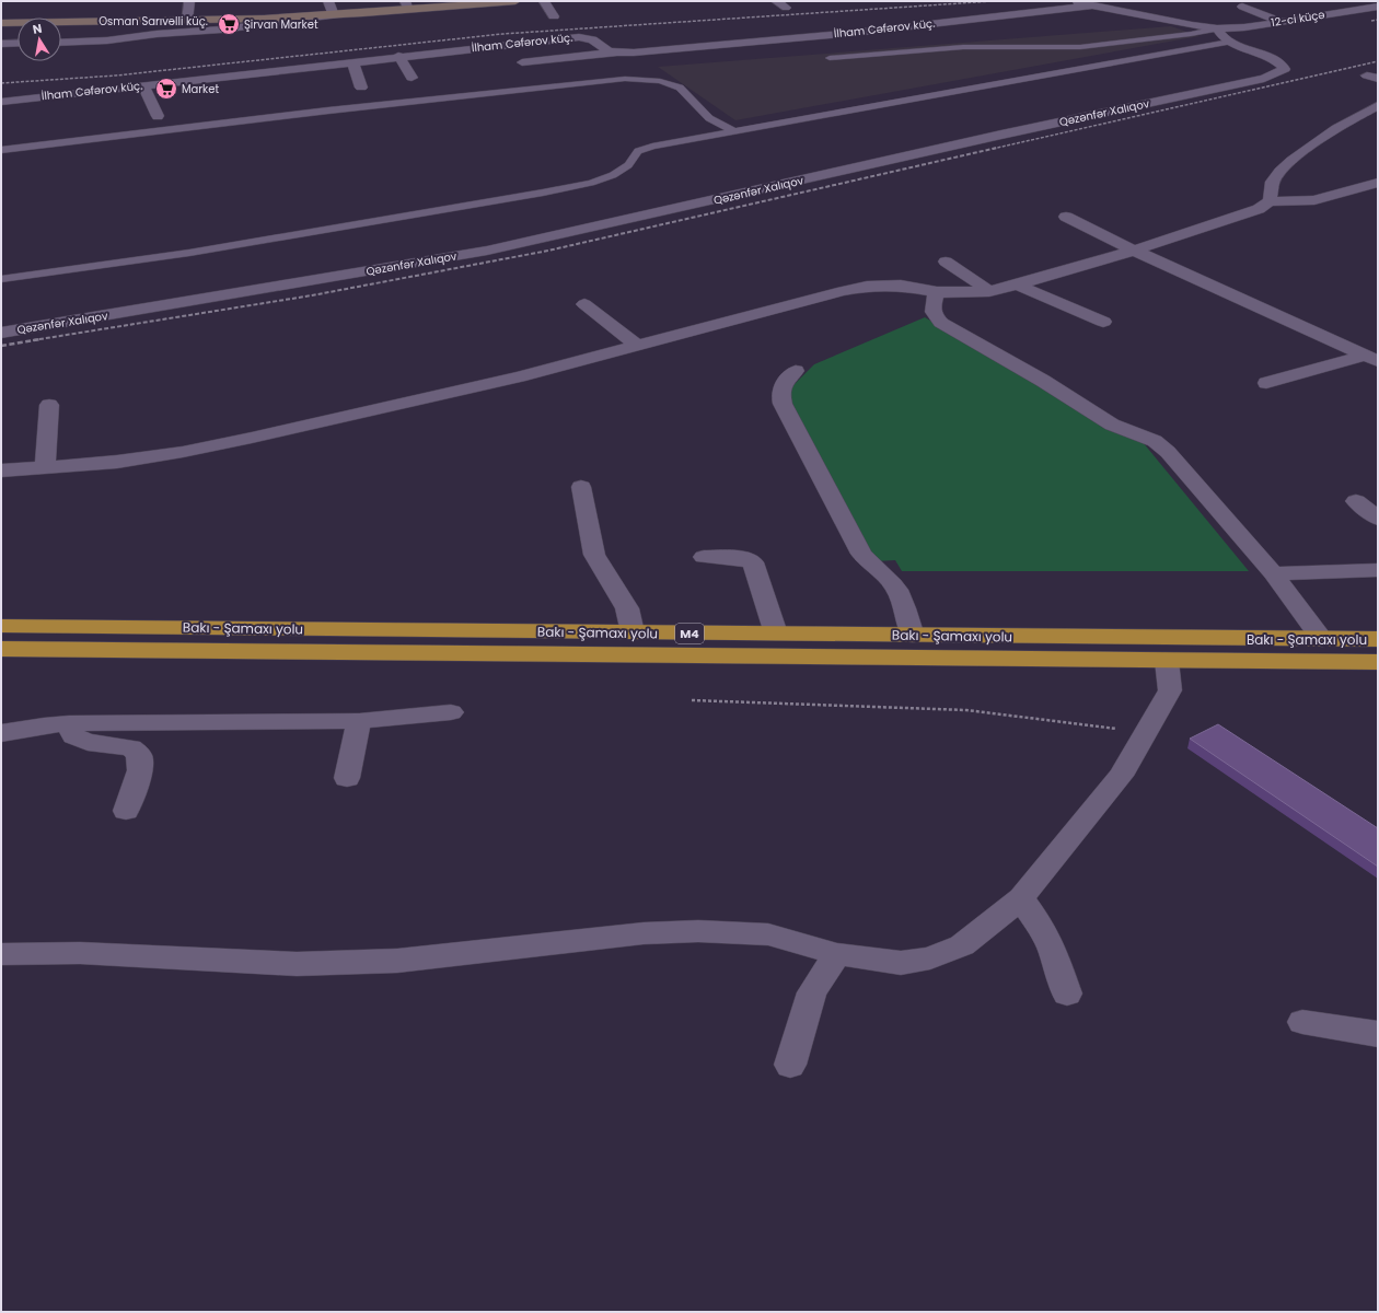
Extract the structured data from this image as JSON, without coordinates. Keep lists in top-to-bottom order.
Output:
{
  "streets": {
    "highway": ["Bakı - Şamaxı yolu", "M4"],
    "street": [
      "12-ci küçə",
      "Osman Sarıvəlli küç.",
      "İlham Cəfərov küç.",
      "Qəzənfər Xalıqov"
    ]
  },
  "crossings": [
    ["12-ci küçə", "Qəzənfər Xalıqov"]
  ],
  "places": {
    "supermarket": ["Şirvan Market", "Market"]
  },
  "north": "top"
}
